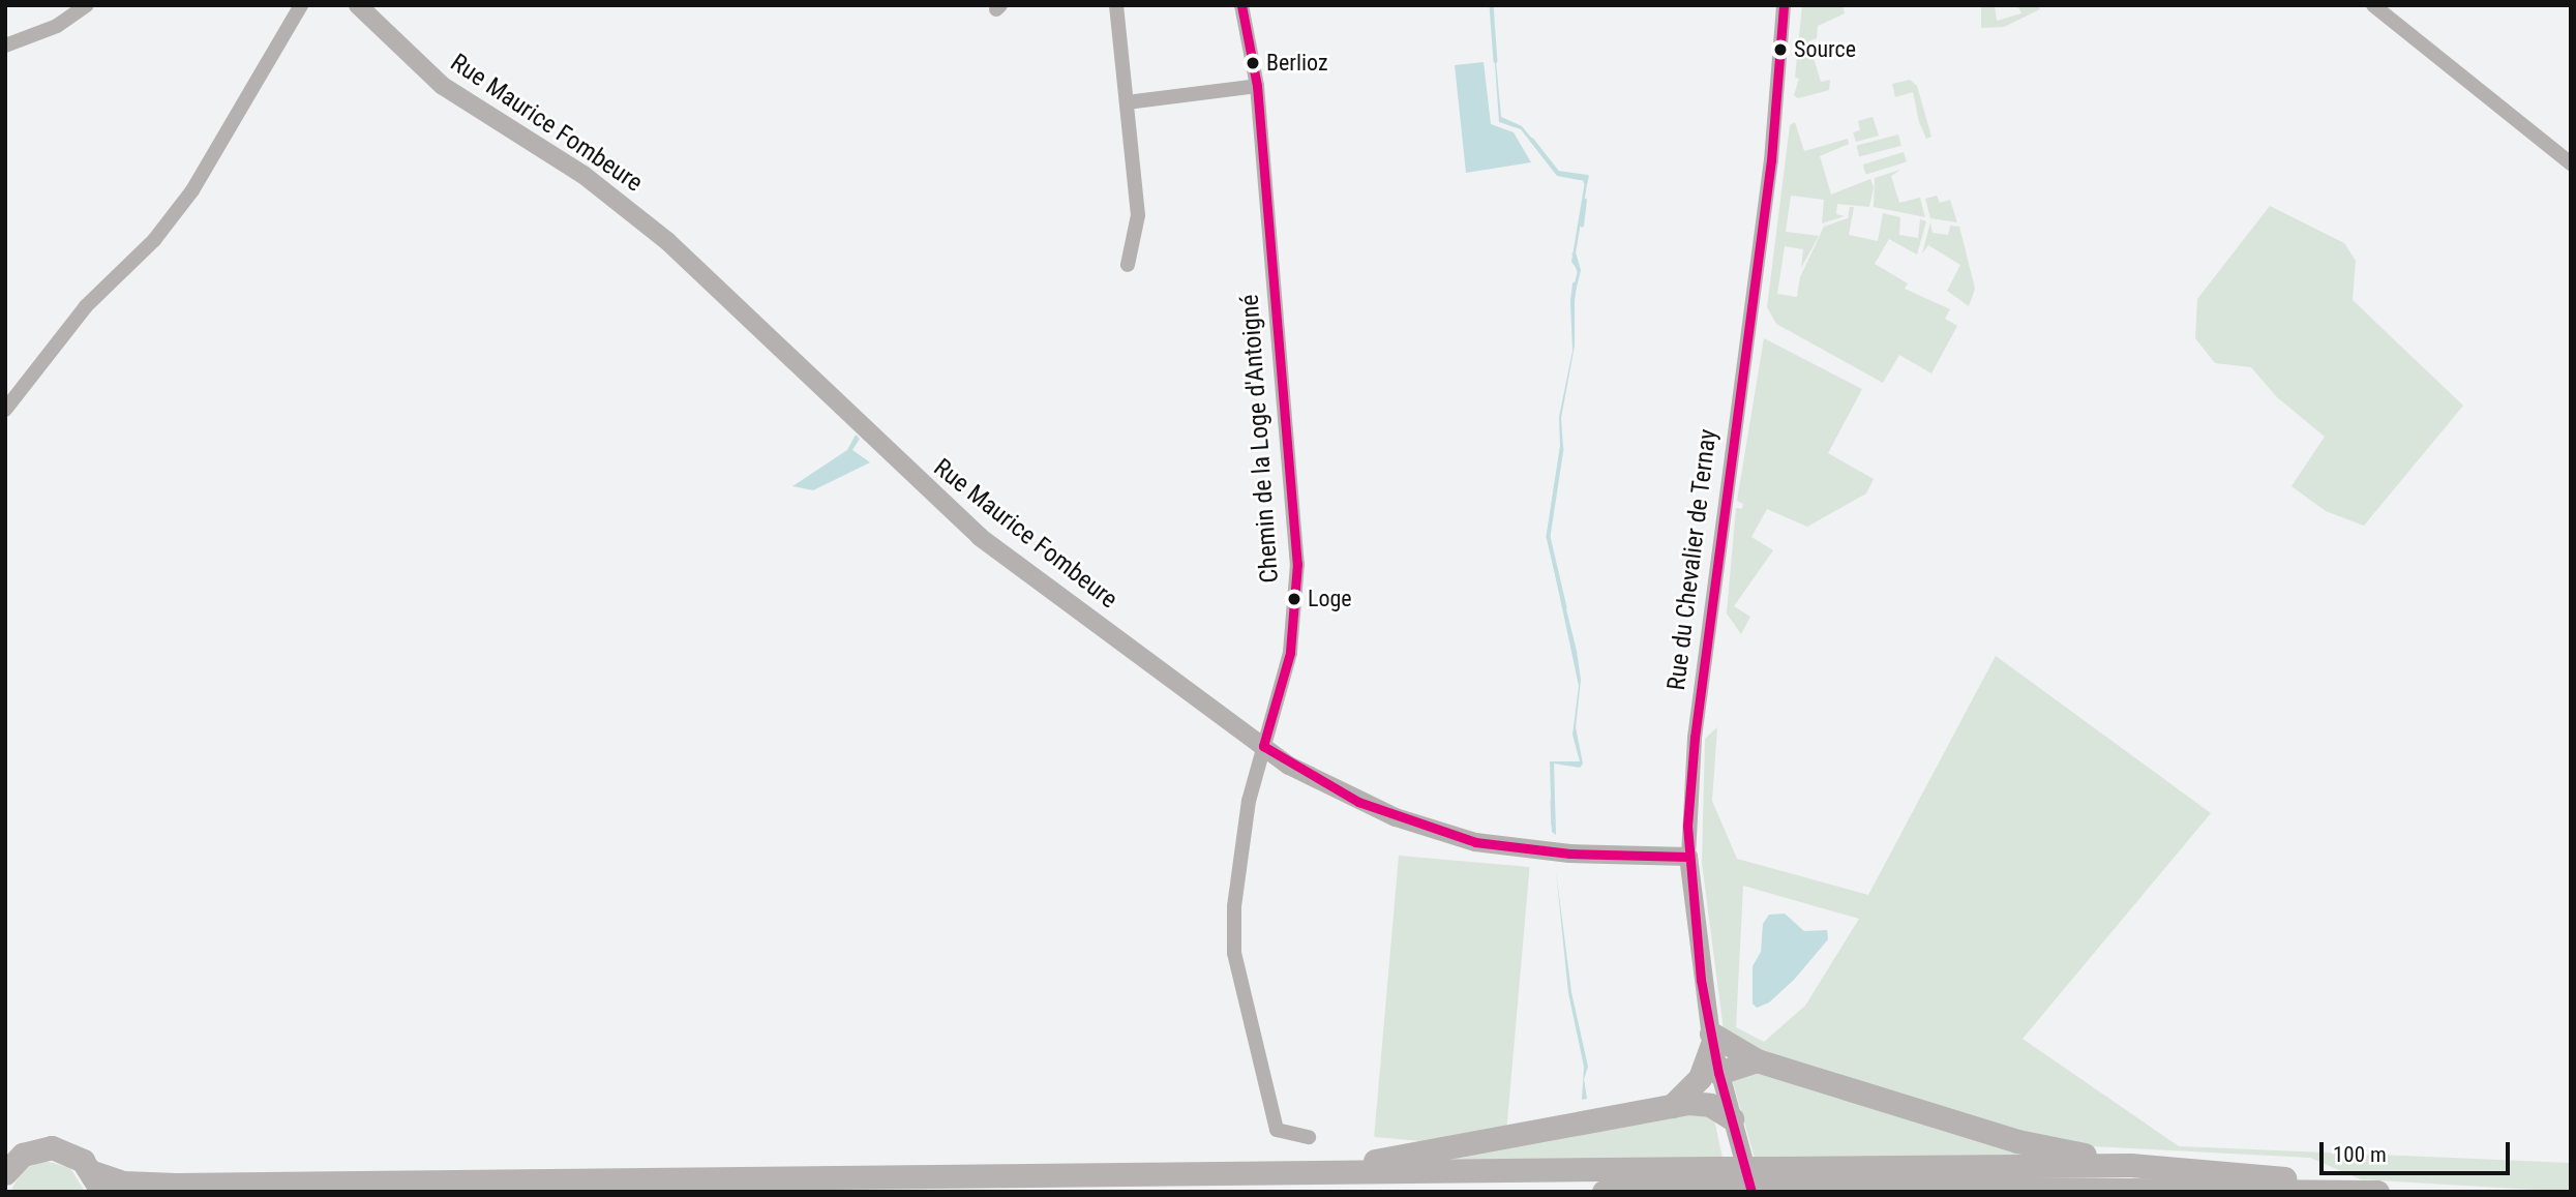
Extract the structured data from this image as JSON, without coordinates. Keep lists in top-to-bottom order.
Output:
{
  "streets": {
    "street": ["Rue Maurice Fombeure", "Chemin de la Loge d'Antoigné", "Rue du Chevalier de Ternay"]
  },
  "crossings": [
    ["Rue Maurice Fombeure", "Chemin de la Loge d'Antoigné"],
    ["Rue Maurice Fombeure", "Rue du Chevalier de Ternay"]
  ],
  "places": ["Source", "Berlioz", "Loge"],
  "scale_bar": "100 m"
}
